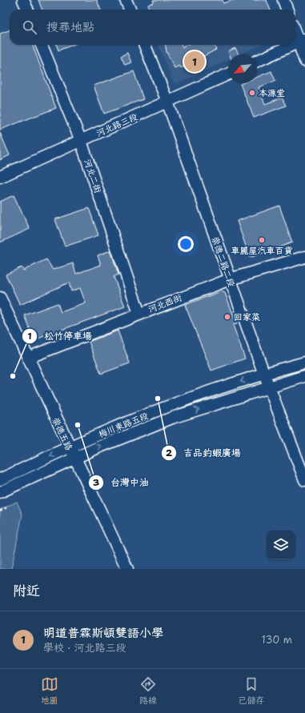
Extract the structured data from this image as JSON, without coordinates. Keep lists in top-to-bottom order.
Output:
{
  "streets": {
    "street": [
      "河北路三段",
      "河北二街",
      "崇德二路二段",
      "河北西街",
      "梅川東路五段",
      "崇德五路"
    ]
  },
  "crossings": [
    ["河北路三段", "河北二街"],
    ["河北路三段", "崇德二路二段"],
    ["河北二街", "河北西街"],
    ["崇德二路二段", "河北西街"],
    ["崇德二路二段", "梅川東路五段"],
    ["河北西街", "崇德五路"],
    ["梅川東路五段", "崇德五路"]
  ],
  "places": [
    "本源堂",
    "車麗屋汽車百貨",
    "回家菜",
    "松竹停車場",
    "吉品釣蝦廣場",
    "台灣中油"
  ],
  "north": "bottom left",
  "page": {
    "search": "搜尋地點",
    "pins": "1",
    "heading": "附近",
    "list": [
      {
        "mark": "1",
        "name": "明道普霖斯頓雙語小學",
        "note": "學校 · 河北路三段",
        "value": "130 m"
      }
    ],
    "nav": ["地圖", "路線", "已儲存"]
  }
}
